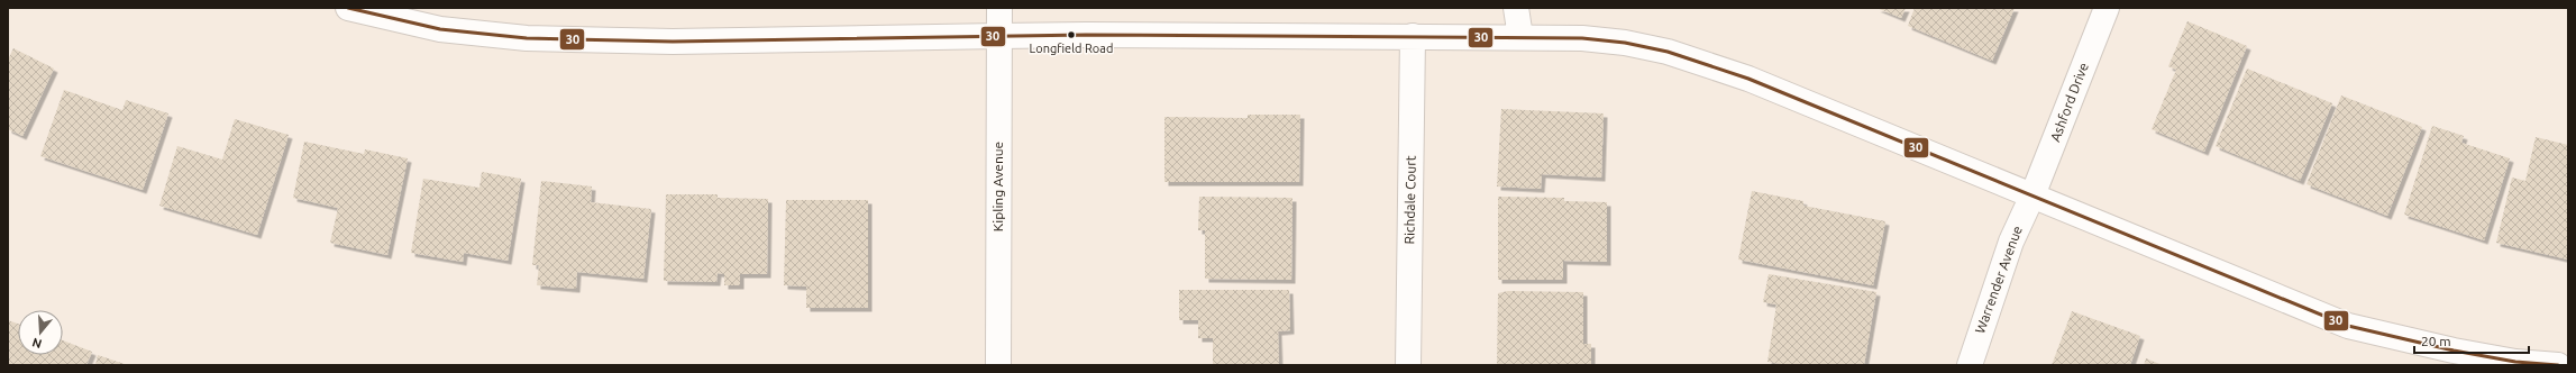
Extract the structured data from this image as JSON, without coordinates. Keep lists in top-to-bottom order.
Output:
{
  "streets": {
    "street": [
      "Ashford Drive",
      "Kipling Avenue",
      "Richdale Court",
      "Warrender Avenue"
    ]
  },
  "crossings": [
    ["Ashford Drive", "Warrender Avenue"]
  ],
  "places": ["Longfield Road"],
  "lines": ["transit line 30"],
  "scale_bar": "20 m",
  "north": "bottom"
}
